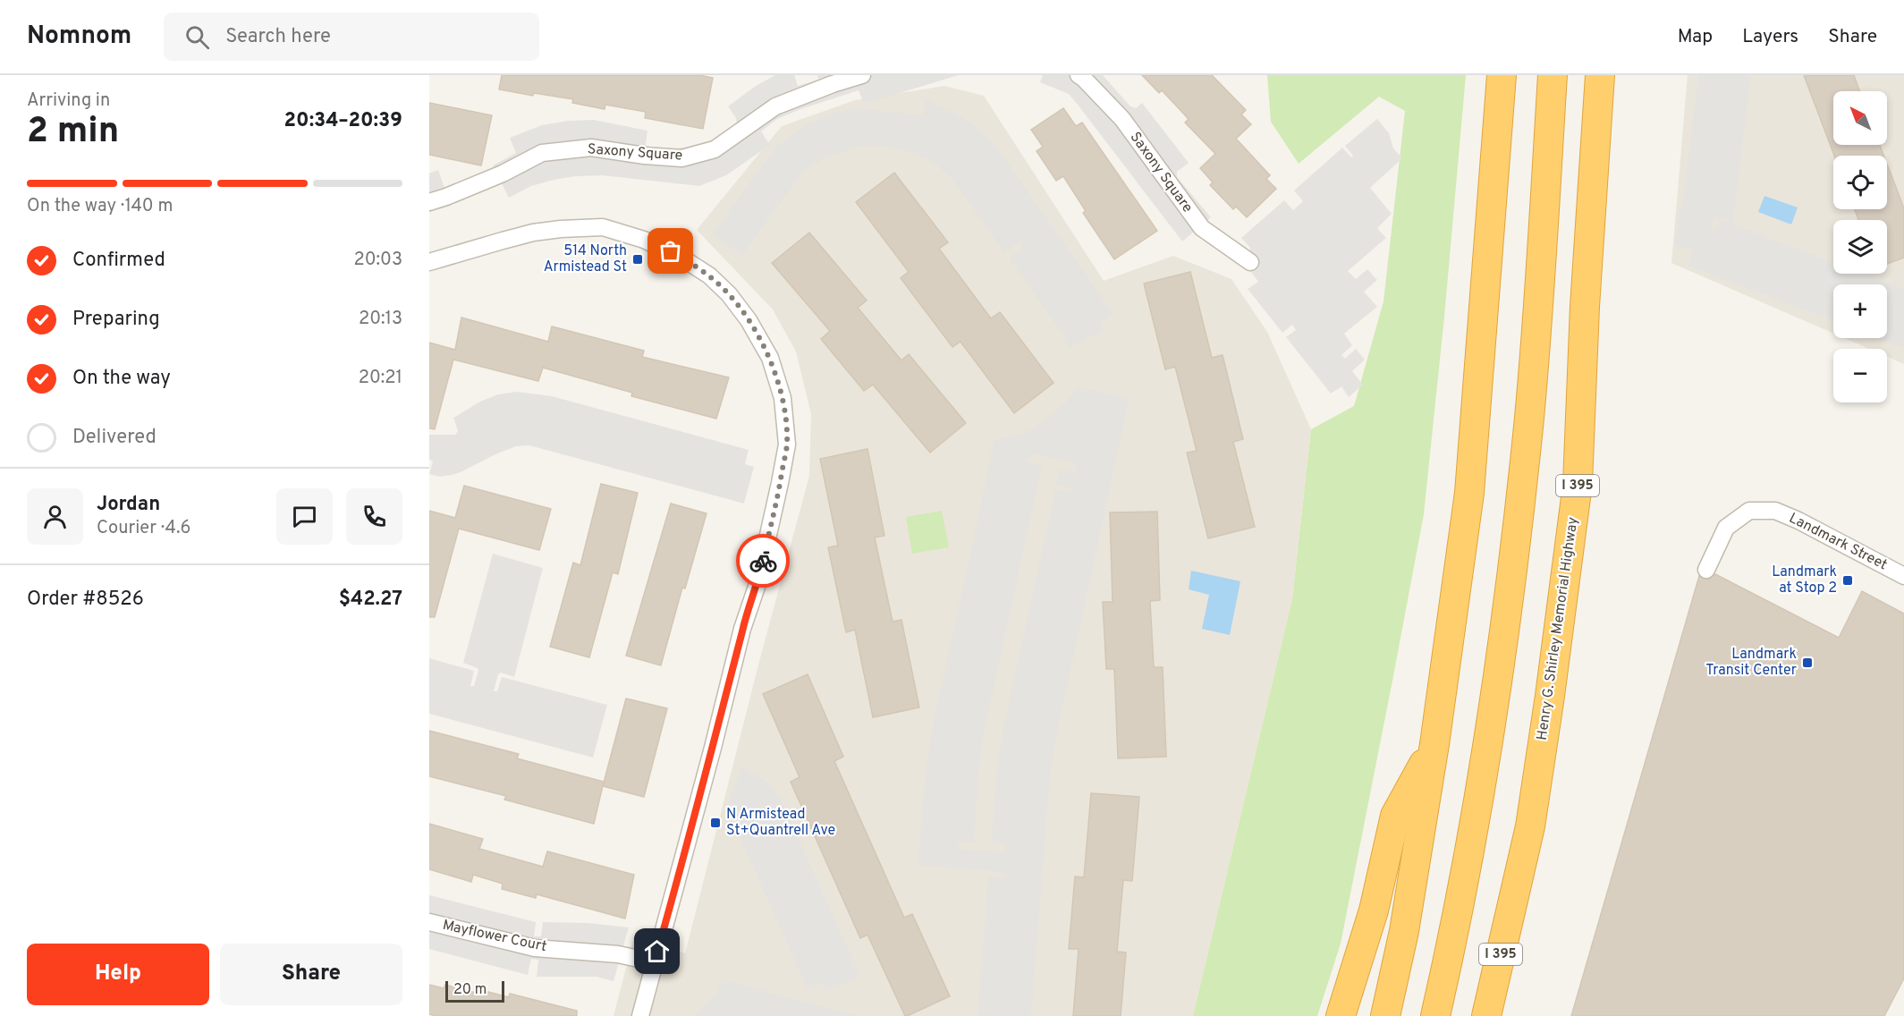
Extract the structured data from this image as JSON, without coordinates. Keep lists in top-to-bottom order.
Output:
{
  "streets": {
    "highway": ["I 395", "Henry G. Shirley Memorial Highway"],
    "street": ["Saxony Square", "Landmark Street", "Mayflower Court"]
  },
  "places": {
    "transit": [
      "514 North Armistead St",
      "Landmark at Stop 2",
      "Landmark Transit Center",
      "N Armistead St+Quantrell Ave"
    ]
  },
  "scale_bar": "20 m",
  "north": "top left",
  "page": {
    "header": "Nomnom",
    "search": "Search here",
    "nav": ["Map", "Layers", "Share"],
    "heading": ["2 min", "Arriving in", "20:34–20:39"],
    "panel": [
      "Jordan",
      "Courier · 4.6",
      "Order #8526",
      "$42.27"
    ],
    "map_buttons": ["+", "−"],
    "bar": "On the way · 140 m",
    "list": [
      ["Confirmed", "20:03"],
      ["Preparing", "20:13"],
      ["On the way", "20:21"],
      "Delivered"
    ],
    "buttons": ["Help", "Share"],
    "scale": "20 m"
  }
}
